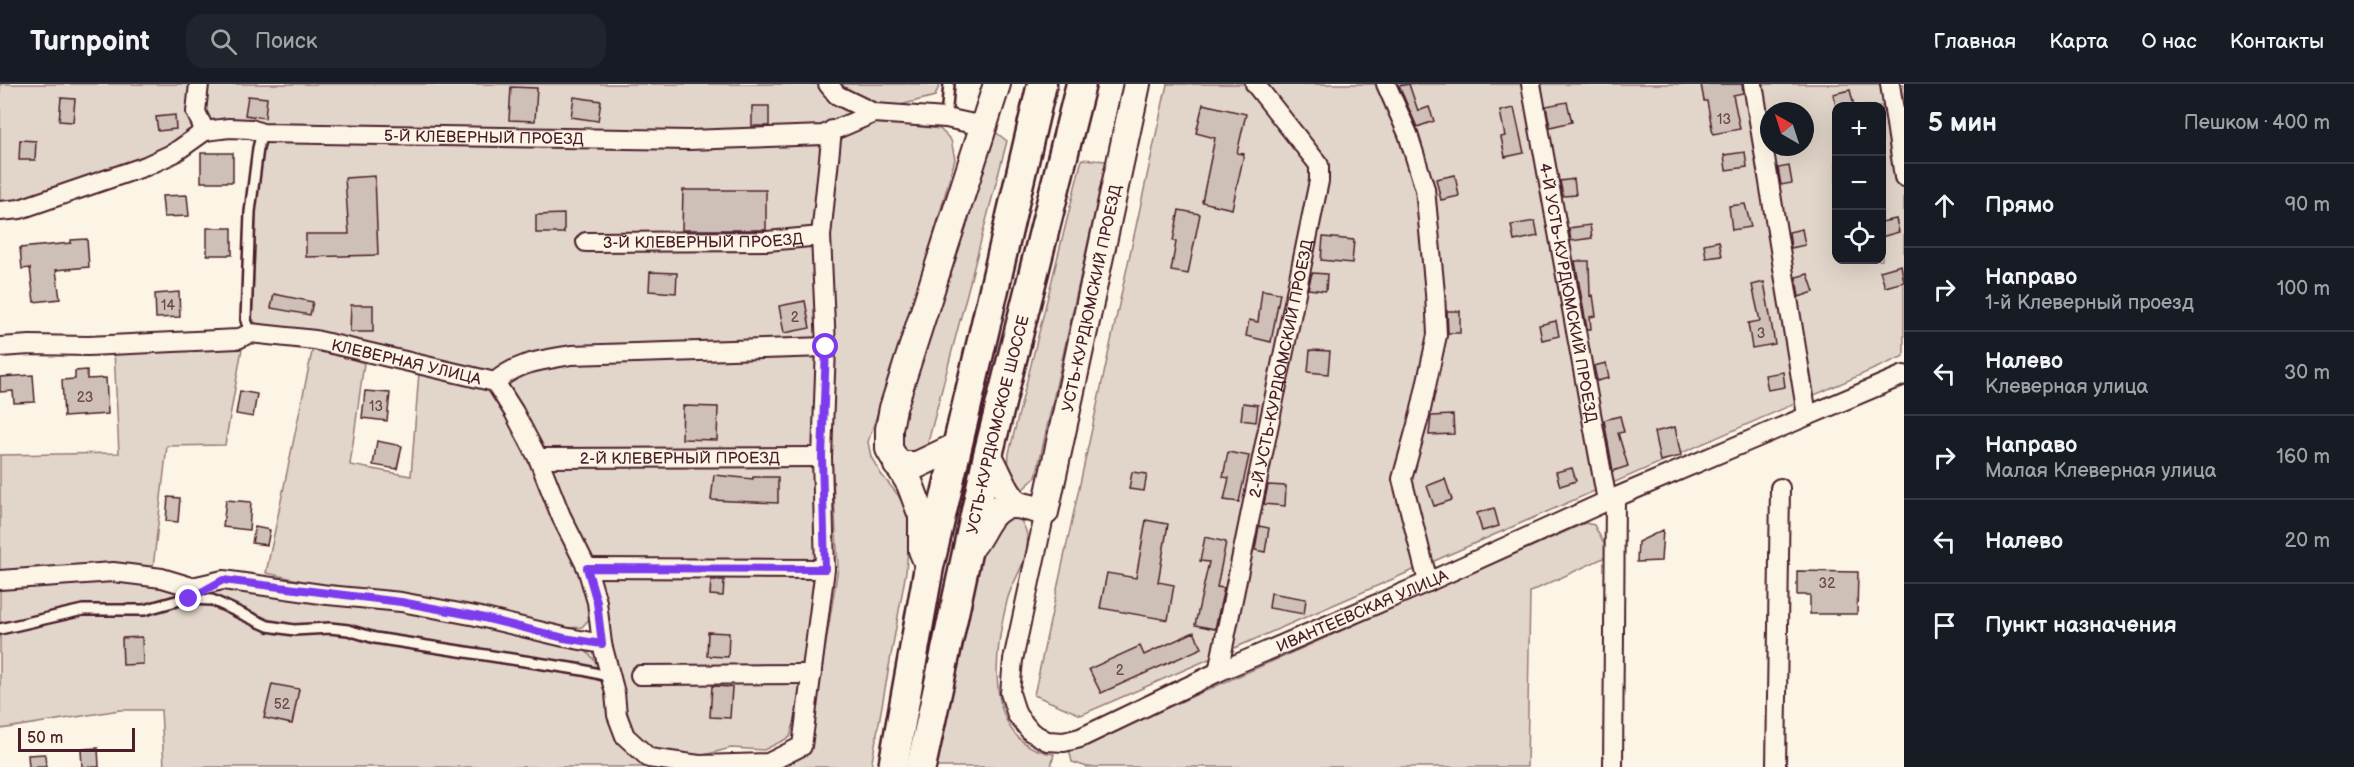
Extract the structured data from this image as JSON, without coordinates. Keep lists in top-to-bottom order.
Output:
{
  "streets": {
    "main road": ["УСТЬ-КУРДЮМСКОЕ ШОССЕ"],
    "street": [
      "5-Й КЛЕВЕРНЫЙ ПРОЕЗД",
      "3-Й КЛЕВЕРНЫЙ ПРОЕЗД",
      "4-Й УСТЬ-КУРДЮМСКИЙ ПРОЕЗД",
      "УСТЬ-КУРДЮМСКИЙ ПРОЕЗД",
      "КЛЕВЕРНАЯ УЛИЦА",
      "2-Й УСТЬ-КУРДЮМСКИЙ ПРОЕЗД",
      "2-Й КЛЕВЕРНЫЙ ПРОЕЗД",
      "ИВАНТЕЕВСКАЯ УЛИЦА"
    ]
  },
  "crossings": [
    ["4-Й УСТЬ-КУРДЮМСКИЙ ПРОЕЗД", "ИВАНТЕЕВСКАЯ УЛИЦА"],
    ["УСТЬ-КУРДЮМСКИЙ ПРОЕЗД", "ИВАНТЕЕВСКАЯ УЛИЦА"],
    ["КЛЕВЕРНАЯ УЛИЦА", "2-Й КЛЕВЕРНЫЙ ПРОЕЗД"],
    ["2-Й УСТЬ-КУРДЮМСКИЙ ПРОЕЗД", "ИВАНТЕЕВСКАЯ УЛИЦА"]
  ],
  "house_numbers": [
    "13",
    "14",
    "2",
    "3",
    "23",
    "13",
    "32",
    "2",
    "52"
  ],
  "scale_bar": "50 m",
  "north": "top left",
  "page": {
    "header": "Turnpoint",
    "search": "Поиск",
    "nav": [
      "Главная",
      "Карта",
      "О нас",
      "Контакты"
    ],
    "heading": ["5 мин", "Пешком · 400 m"],
    "map_buttons": ["+", "−"],
    "list": [
      ["Прямо", "90 m"],
      ["Направо", "1-й Клеверный проезд", "100 m"],
      ["Налево", "Клеверная улица", "30 m"],
      ["Направо", "Малая Клеверная улица", "160 m"],
      ["Налево", "20 m"],
      "Пункт назначения"
    ],
    "scale": "50 m"
  }
}
